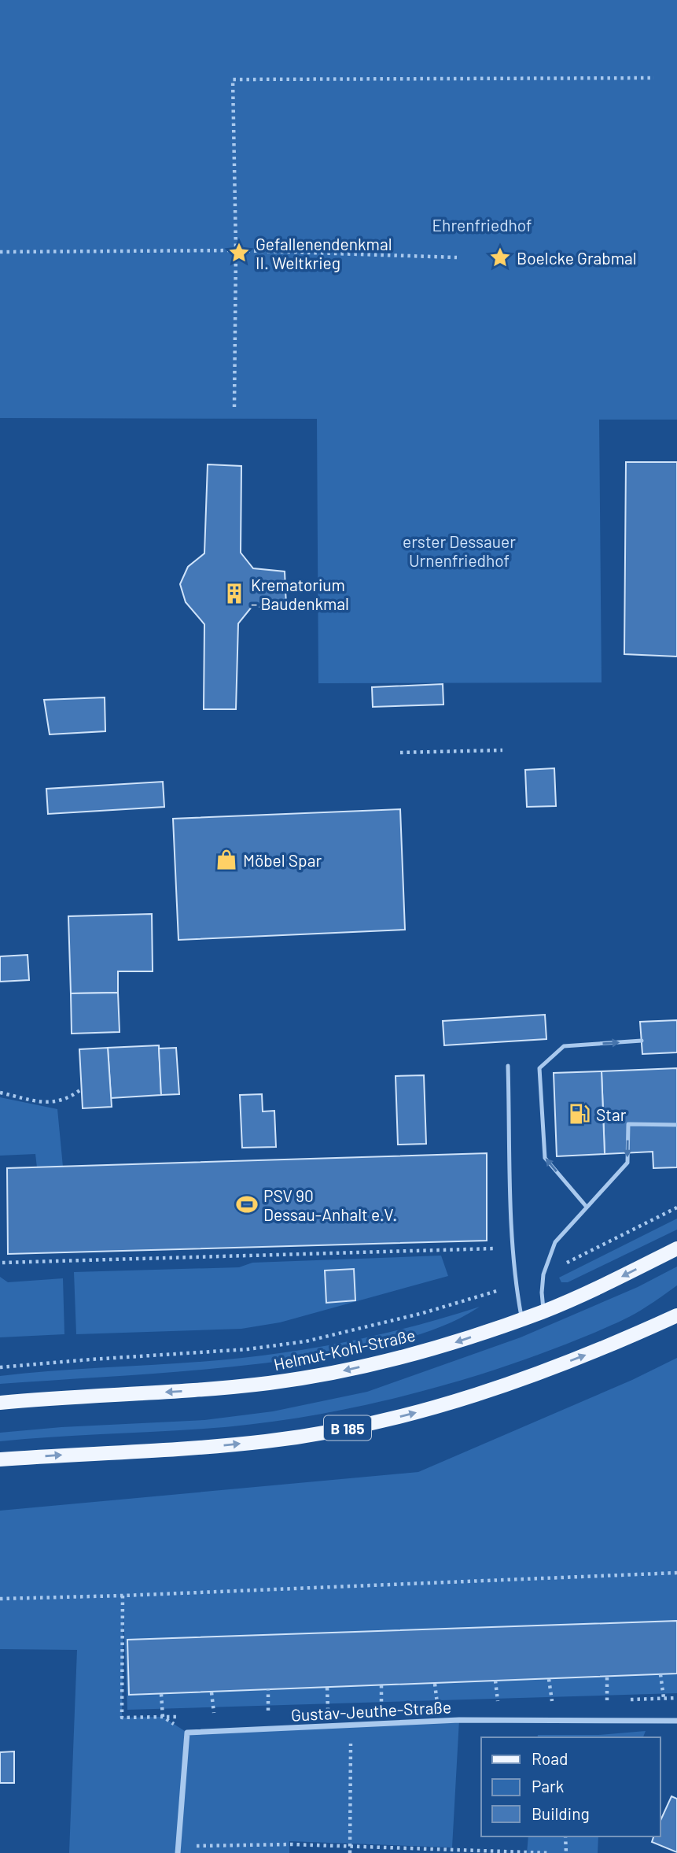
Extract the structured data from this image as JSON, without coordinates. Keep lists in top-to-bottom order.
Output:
{
  "streets": {
    "main road": ["Helmut-Kohl-Straße", "B 185"],
    "street": ["Gustav-Jeuthe-Straße"]
  },
  "parks": ["Ehrenfriedhof", "erster Dessauer Urnenfriedhof"],
  "places": {
    "place": ["Gefallenendenkmal II. Weltkrieg", "Boelcke Grabmal"],
    "building": ["Krematorium - Baudenkmal"],
    "shop": ["Möbel Spar"],
    "fuel station": ["Star"],
    "sports": ["PSV 90 Dessau-Anhalt e.V."]
  },
  "legend": ["Road", "Park", "Building"]
}
